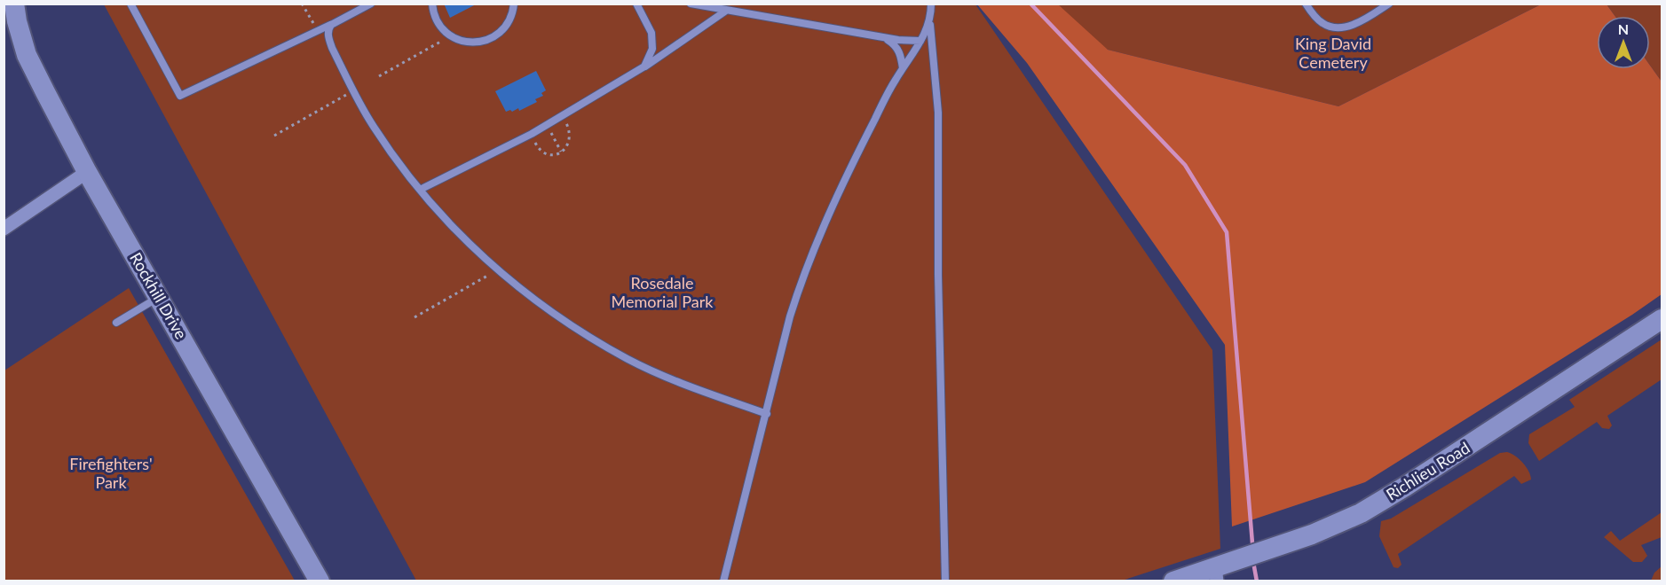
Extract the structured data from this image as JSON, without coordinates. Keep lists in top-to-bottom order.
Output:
{
  "streets": {
    "street": ["Rockhill Drive", "Richlieu Road"]
  },
  "parks": ["King David Cemetery", "Rosedale Memorial Park", "Firefighters' Park"],
  "north": "top"
}
